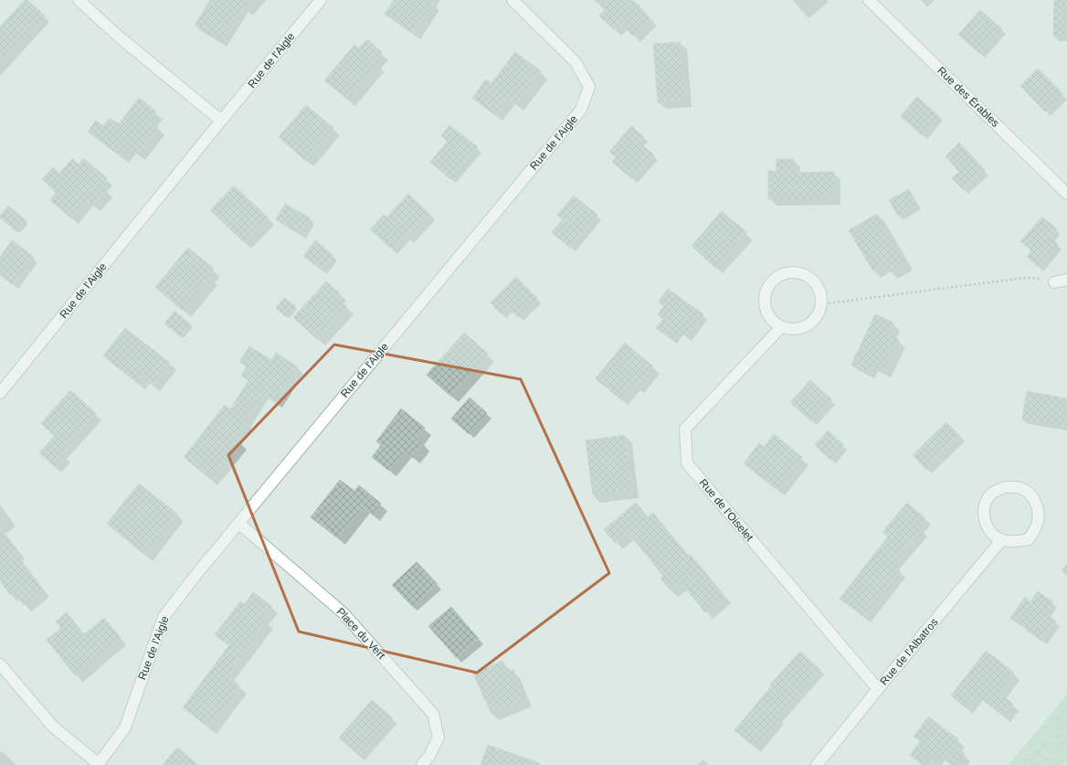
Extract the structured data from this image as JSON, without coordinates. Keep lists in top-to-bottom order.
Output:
{
  "streets": {
    "street": [
      "Rue de l'Aigle",
      "Rue des Érables",
      "Rue de l'Oiselet",
      "Place du Vert",
      "Rue de l'Albatros"
    ]
  },
  "crossings": [
    ["Rue de l'Aigle", "Place du Vert"],
    ["Rue de l'Oiselet", "Rue de l'Albatros"]
  ]
}
